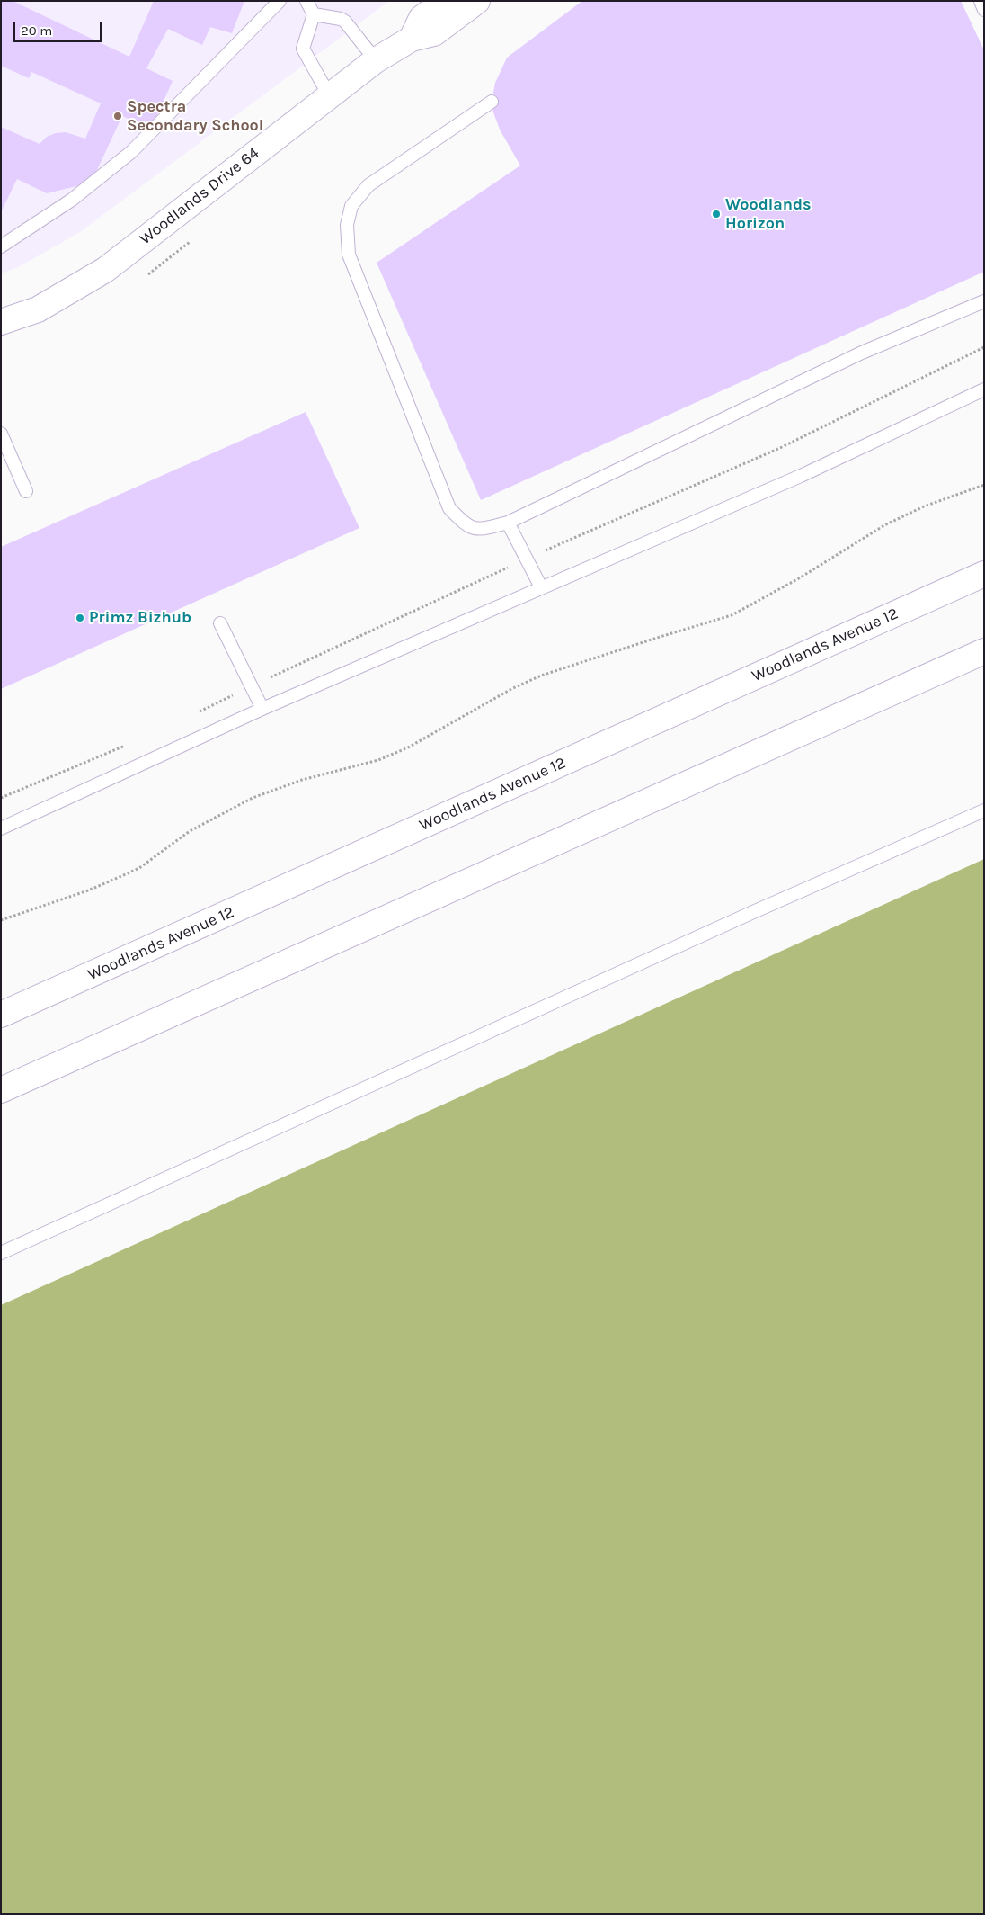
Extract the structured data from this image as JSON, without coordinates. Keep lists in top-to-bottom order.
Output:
{
  "streets": {
    "main road": ["Woodlands Drive 64", "Woodlands Avenue 12"]
  },
  "places": ["Spectra Secondary School", "Woodlands Horizon", "Primz Bizhub"],
  "scale_bar": "20 m"
}
